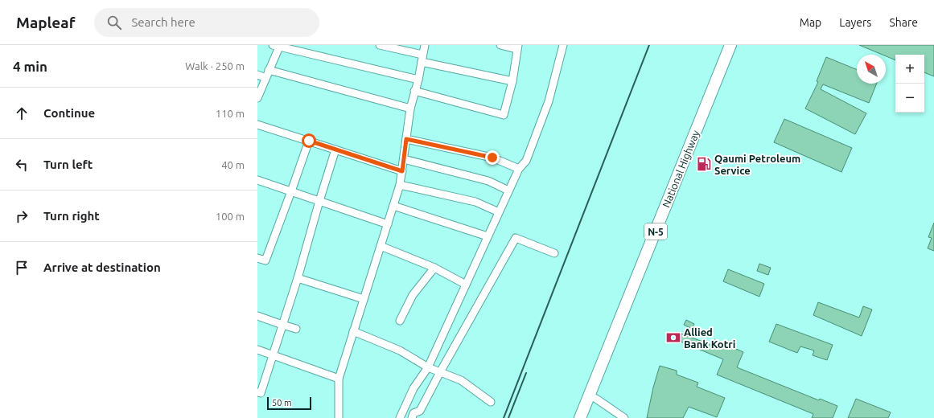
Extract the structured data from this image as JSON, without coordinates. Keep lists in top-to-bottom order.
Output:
{
  "streets": {
    "highway": ["National Highway", "N-5"]
  },
  "places": {
    "fuel station": ["Qaumi Petroleum Service"],
    "bank": ["Allied Bank Kotri"]
  },
  "scale_bar": "50 m",
  "north": "top left",
  "page": {
    "header": "Mapleaf",
    "search": "Search here",
    "nav": ["Map", "Layers", "Share"],
    "heading": ["4 min", "Walk · 250 m"],
    "map_buttons": ["+", "−"],
    "list": [
      ["Continue", "110 m"],
      ["Turn left", "40 m"],
      ["Turn right", "100 m"],
      "Arrive at destination"
    ],
    "scale": "50 m"
  }
}
